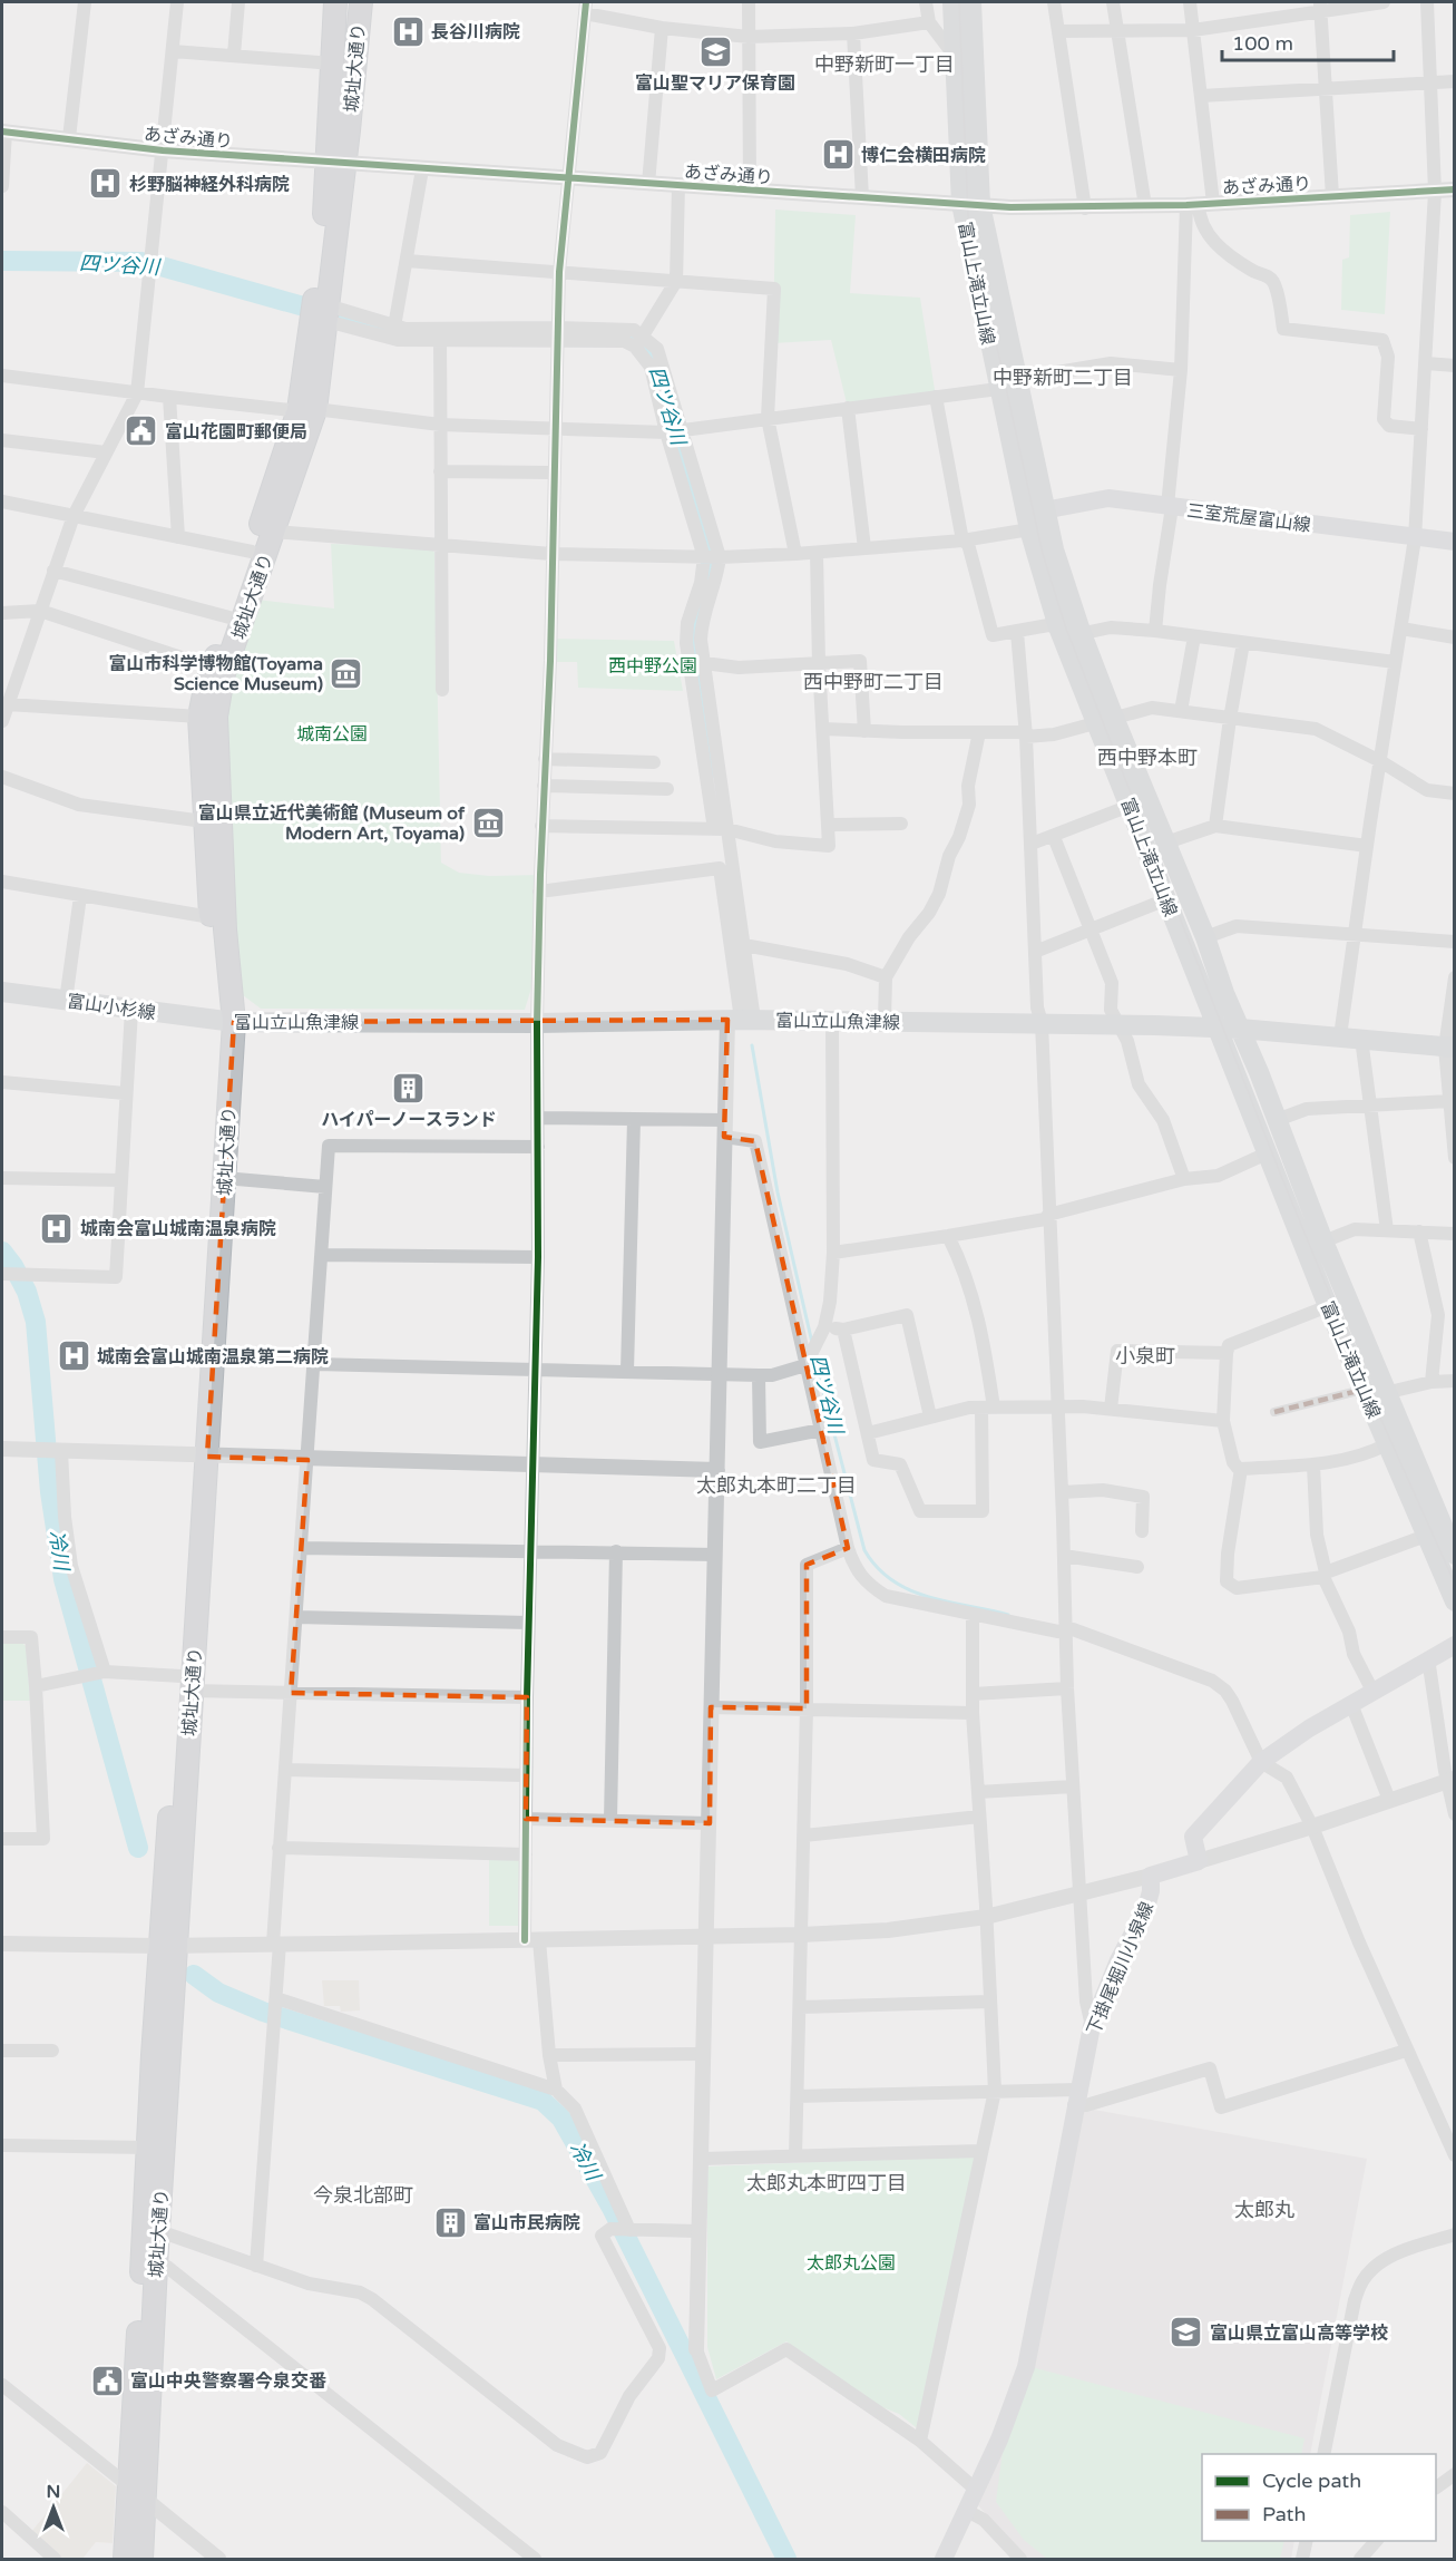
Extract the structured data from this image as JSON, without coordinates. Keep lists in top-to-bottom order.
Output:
{
  "streets": {
    "highway": ["城址大通り"],
    "main road": [
      "富山上滝立山線",
      "三室荒屋富山線",
      "富山小杉線",
      "富山立山魚津線",
      "下掛尾堀川小泉線"
    ],
    "street": ["あざみ通り"]
  },
  "crossings": [
    ["城址大通り", "あざみ通り"],
    ["城址大通り", "富山小杉線"],
    ["城址大通り", "富山立山魚津線"],
    ["あざみ通り", "富山上滝立山線"],
    ["富山上滝立山線", "三室荒屋富山線"],
    ["富山上滝立山線", "富山立山魚津線"],
    ["富山小杉線", "富山立山魚津線"]
  ],
  "districts": [
    "中野新町一丁目",
    "中野新町二丁目",
    "西中野町二丁目",
    "西中野本町",
    "小泉町",
    "太郎丸本町二丁目",
    "太郎丸本町四丁目",
    "今泉北部町",
    "太郎丸"
  ],
  "water": ["四ツ谷川", "冷川"],
  "parks": ["西中野公園", "城南公園", "太郎丸公園"],
  "places": {
    "hospital": [
      "長谷川病院",
      "博仁会横田病院",
      "杉野脳神経外科病院",
      "城南会富山城南温泉病院",
      "城南会富山城南温泉第二病院"
    ],
    "school or university": ["富山聖マリア保育園", "富山県立富山高等学校"],
    "public building": ["富山花園町郵便局", "富山中央警察署今泉交番"],
    "museum": ["富山市科学博物館(Toyama Science Museum)", "富山県立近代美術館 (Museum of Modern Art, Toyama)"],
    "building": ["ハイパーノースランド", "富山市民病院"]
  },
  "legend": ["Cycle path", "Path"],
  "scale_bar": "100 m",
  "north": "top"
}
